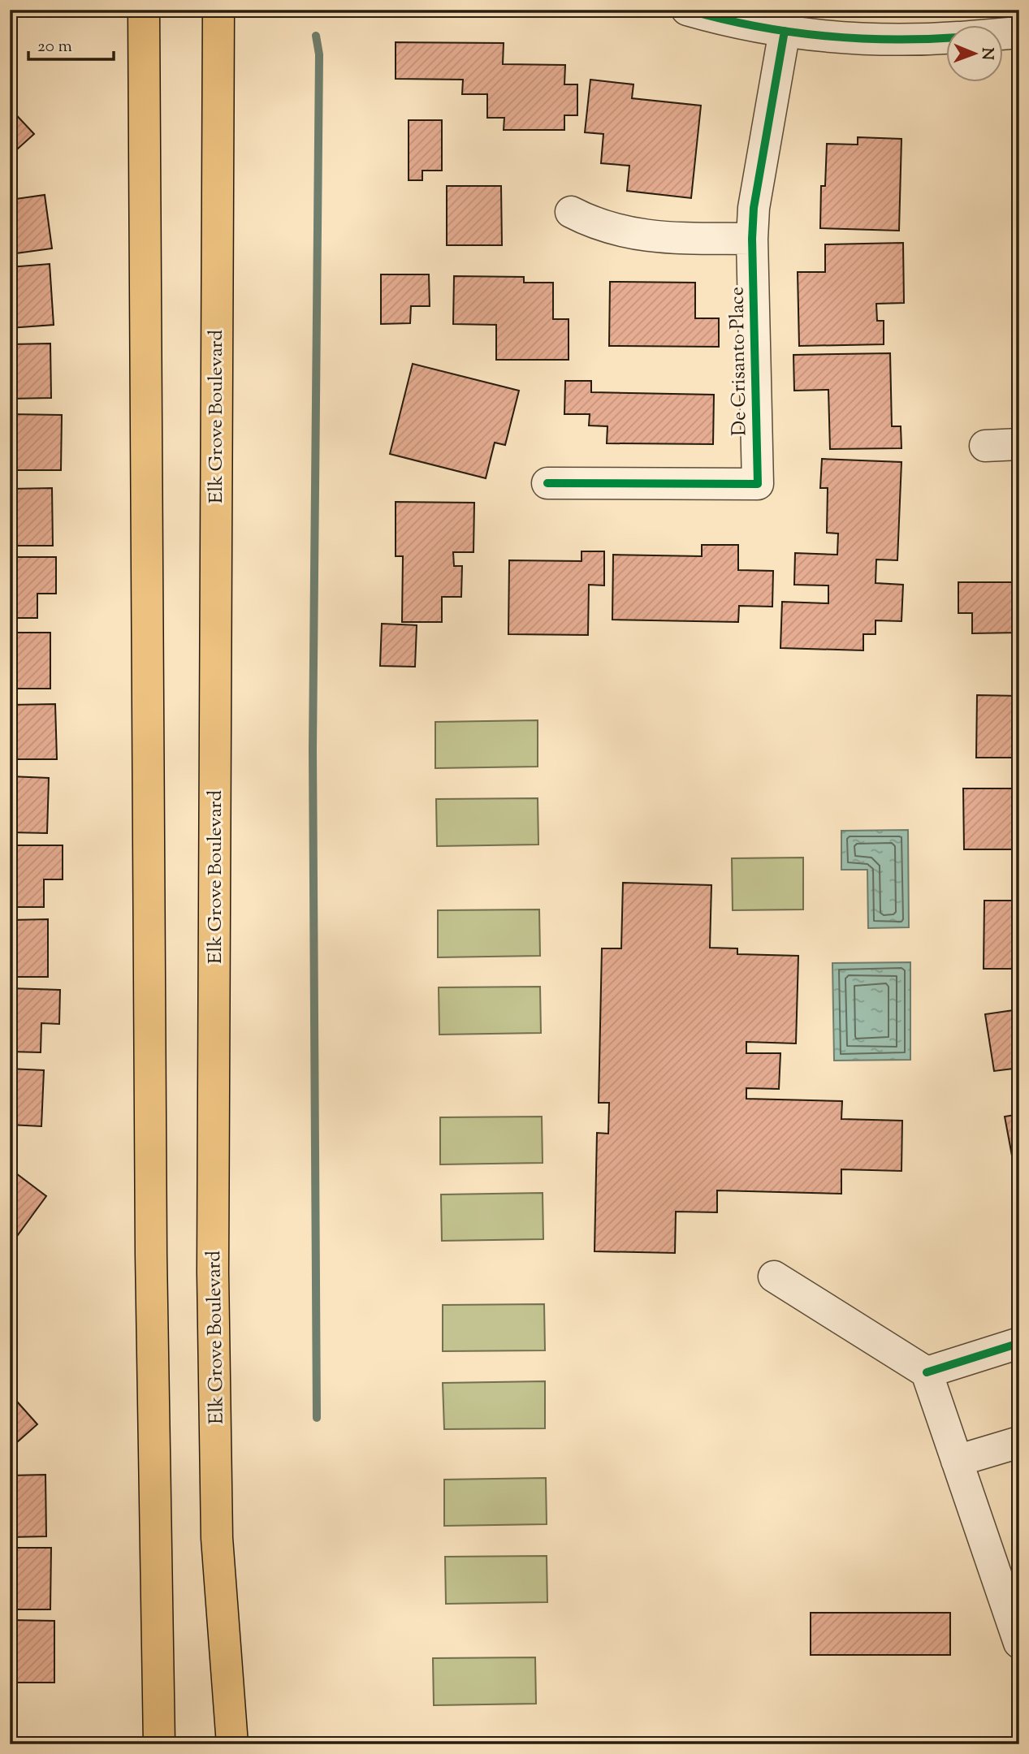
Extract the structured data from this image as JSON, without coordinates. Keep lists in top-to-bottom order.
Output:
{
  "streets": {
    "main road": ["Elk Grove Boulevard"],
    "street": ["De Crisanto Place"]
  },
  "scale_bar": "20 m",
  "north": "right"
}
